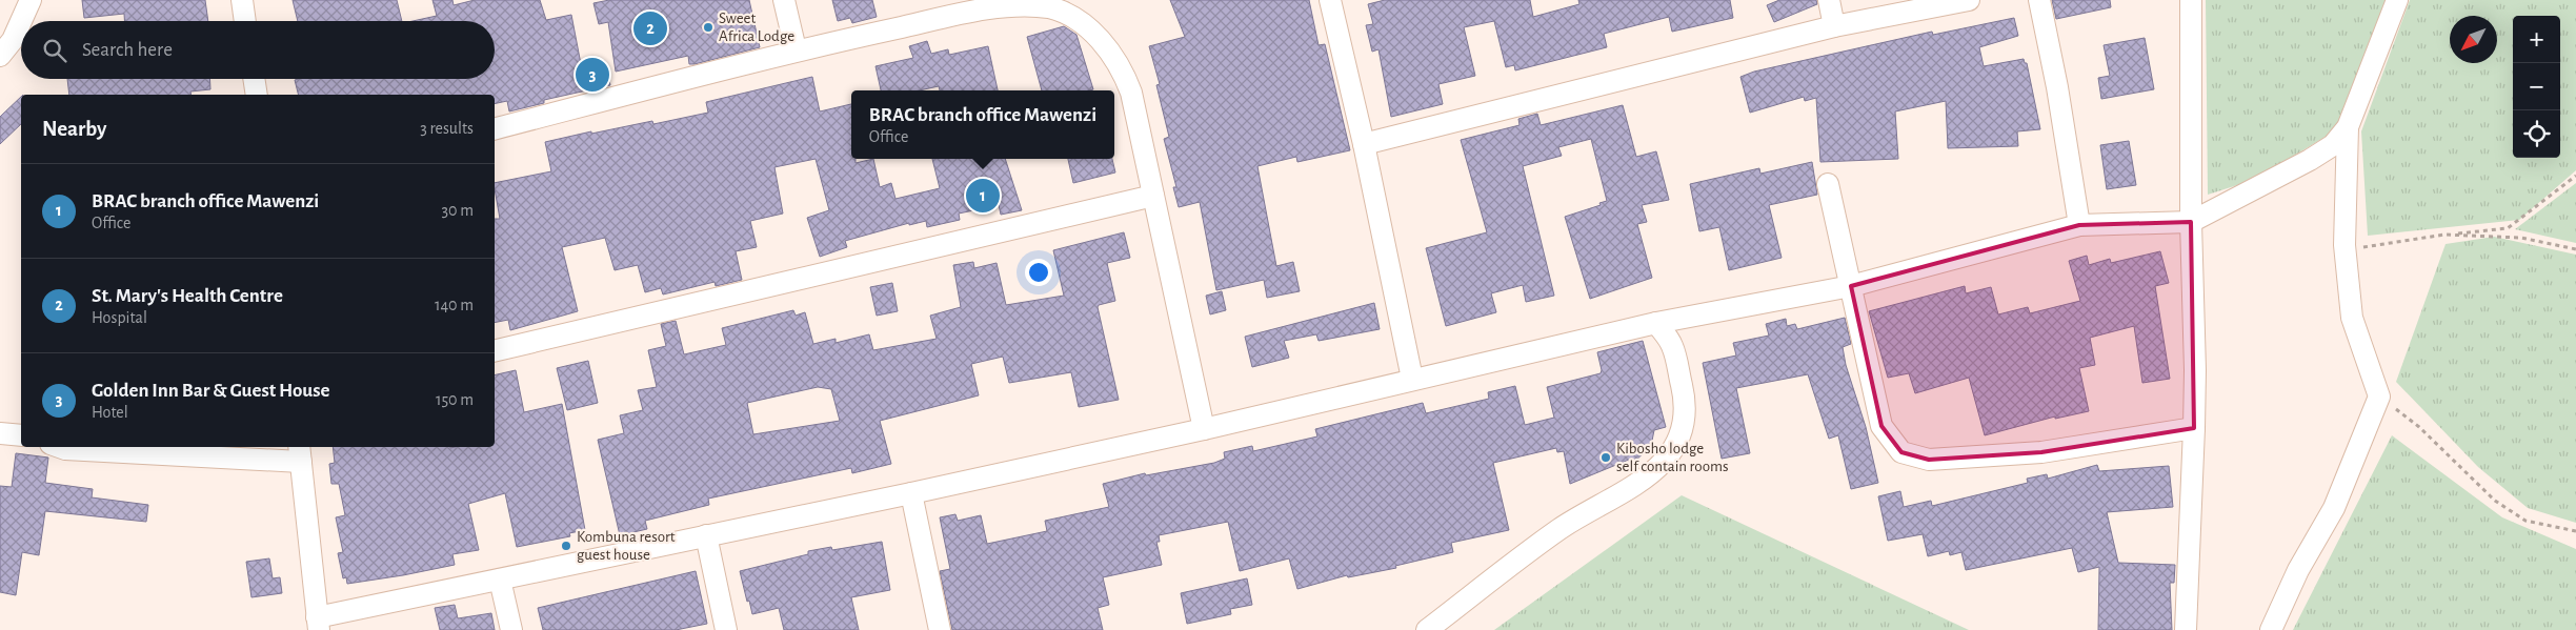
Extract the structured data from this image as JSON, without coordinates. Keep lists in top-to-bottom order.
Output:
{
  "places": ["Sweet Africa Lodge", "Kibosho lodge self contain rooms", "Kombuna resort guest house"],
  "north": "bottom left",
  "page": {
    "pins": ["2", "3", "1"],
    "map_buttons": ["+", "−"],
    "search": "Search here",
    "popup": ["BRAC branch office Mawenzi", "Office"],
    "heading": ["Nearby", "3 results"],
    "list": [
      {
        "mark": "1",
        "name": "BRAC branch office Mawenzi",
        "note": "Office",
        "value": "30 m"
      },
      {
        "mark": "2",
        "name": "St. Mary's Health Centre",
        "note": "Hospital",
        "value": "140 m"
      },
      {
        "mark": "3",
        "name": "Golden Inn Bar & Guest House",
        "note": "Hotel",
        "value": "150 m"
      }
    ]
  }
}
